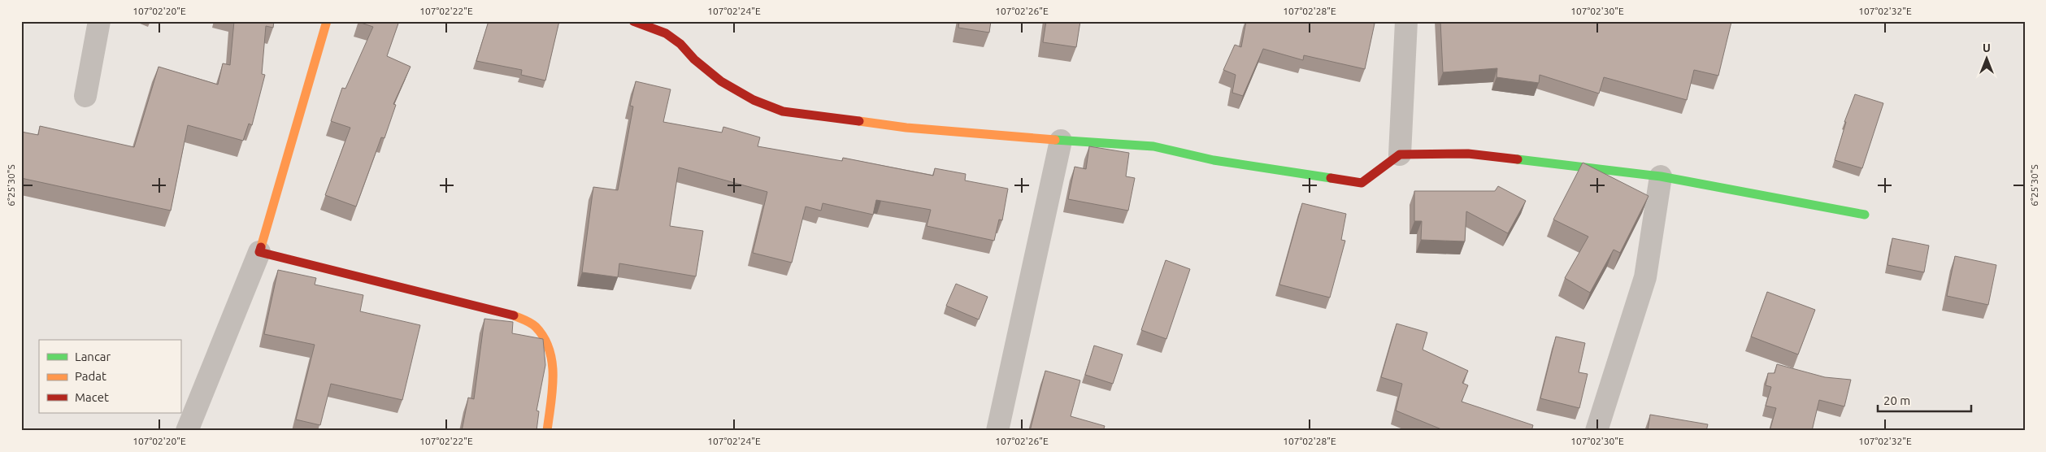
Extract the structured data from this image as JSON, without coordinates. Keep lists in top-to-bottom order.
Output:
{
  "legend": ["Lancar", "Padat", "Macet"],
  "scale_bar": "20 m",
  "north": "top",
  "coordinates": [
    "107°02'20\"E",
    "107°02'22\"E",
    "107°02'24\"E",
    "107°02'26\"E",
    "107°02'28\"E",
    "107°02'30\"E",
    "107°02'32\"E",
    "6°25'30\"S"
  ]
}
